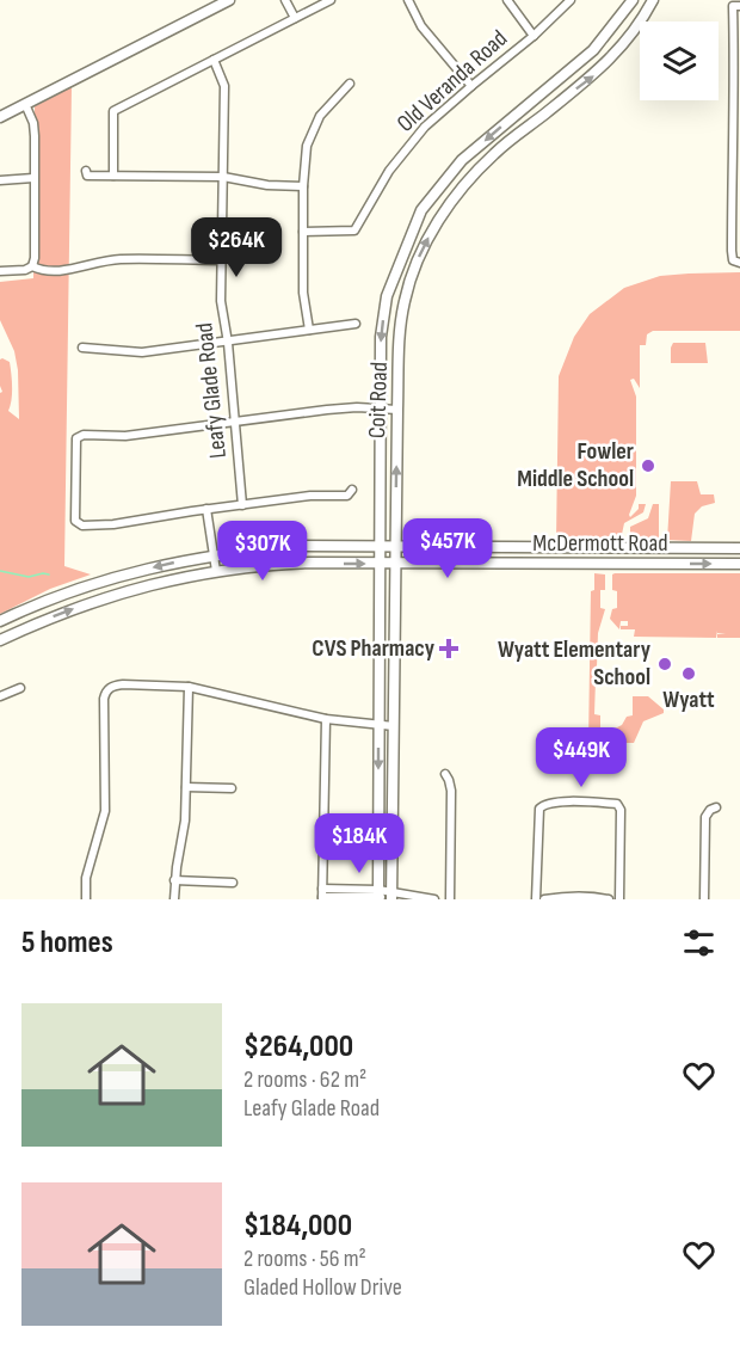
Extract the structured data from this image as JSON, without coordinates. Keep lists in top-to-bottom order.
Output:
{
  "streets": {
    "main road": ["Coit Road", "McDermott Road"],
    "street": ["Old Veranda Road", "Leafy Glade Road"]
  },
  "crossings": [
    ["Coit Road", "McDermott Road"]
  ],
  "places": {
    "other": ["Fowler Middle School", "Wyatt Elementary School", "Wyatt"],
    "health": ["CVS Pharmacy"]
  },
  "page": {
    "price": [
      "$264K",
      "$457K",
      "$307K",
      "$449K",
      "$184K"
    ],
    "heading": "5 homes",
    "list": [
      {
        "name": "$264,000",
        "note": "2 rooms · 62 m² · Leafy Glade Road"
      },
      {
        "name": "$184,000",
        "note": "2 rooms · 56 m² · Gladed Hollow Drive"
      }
    ]
  }
}
